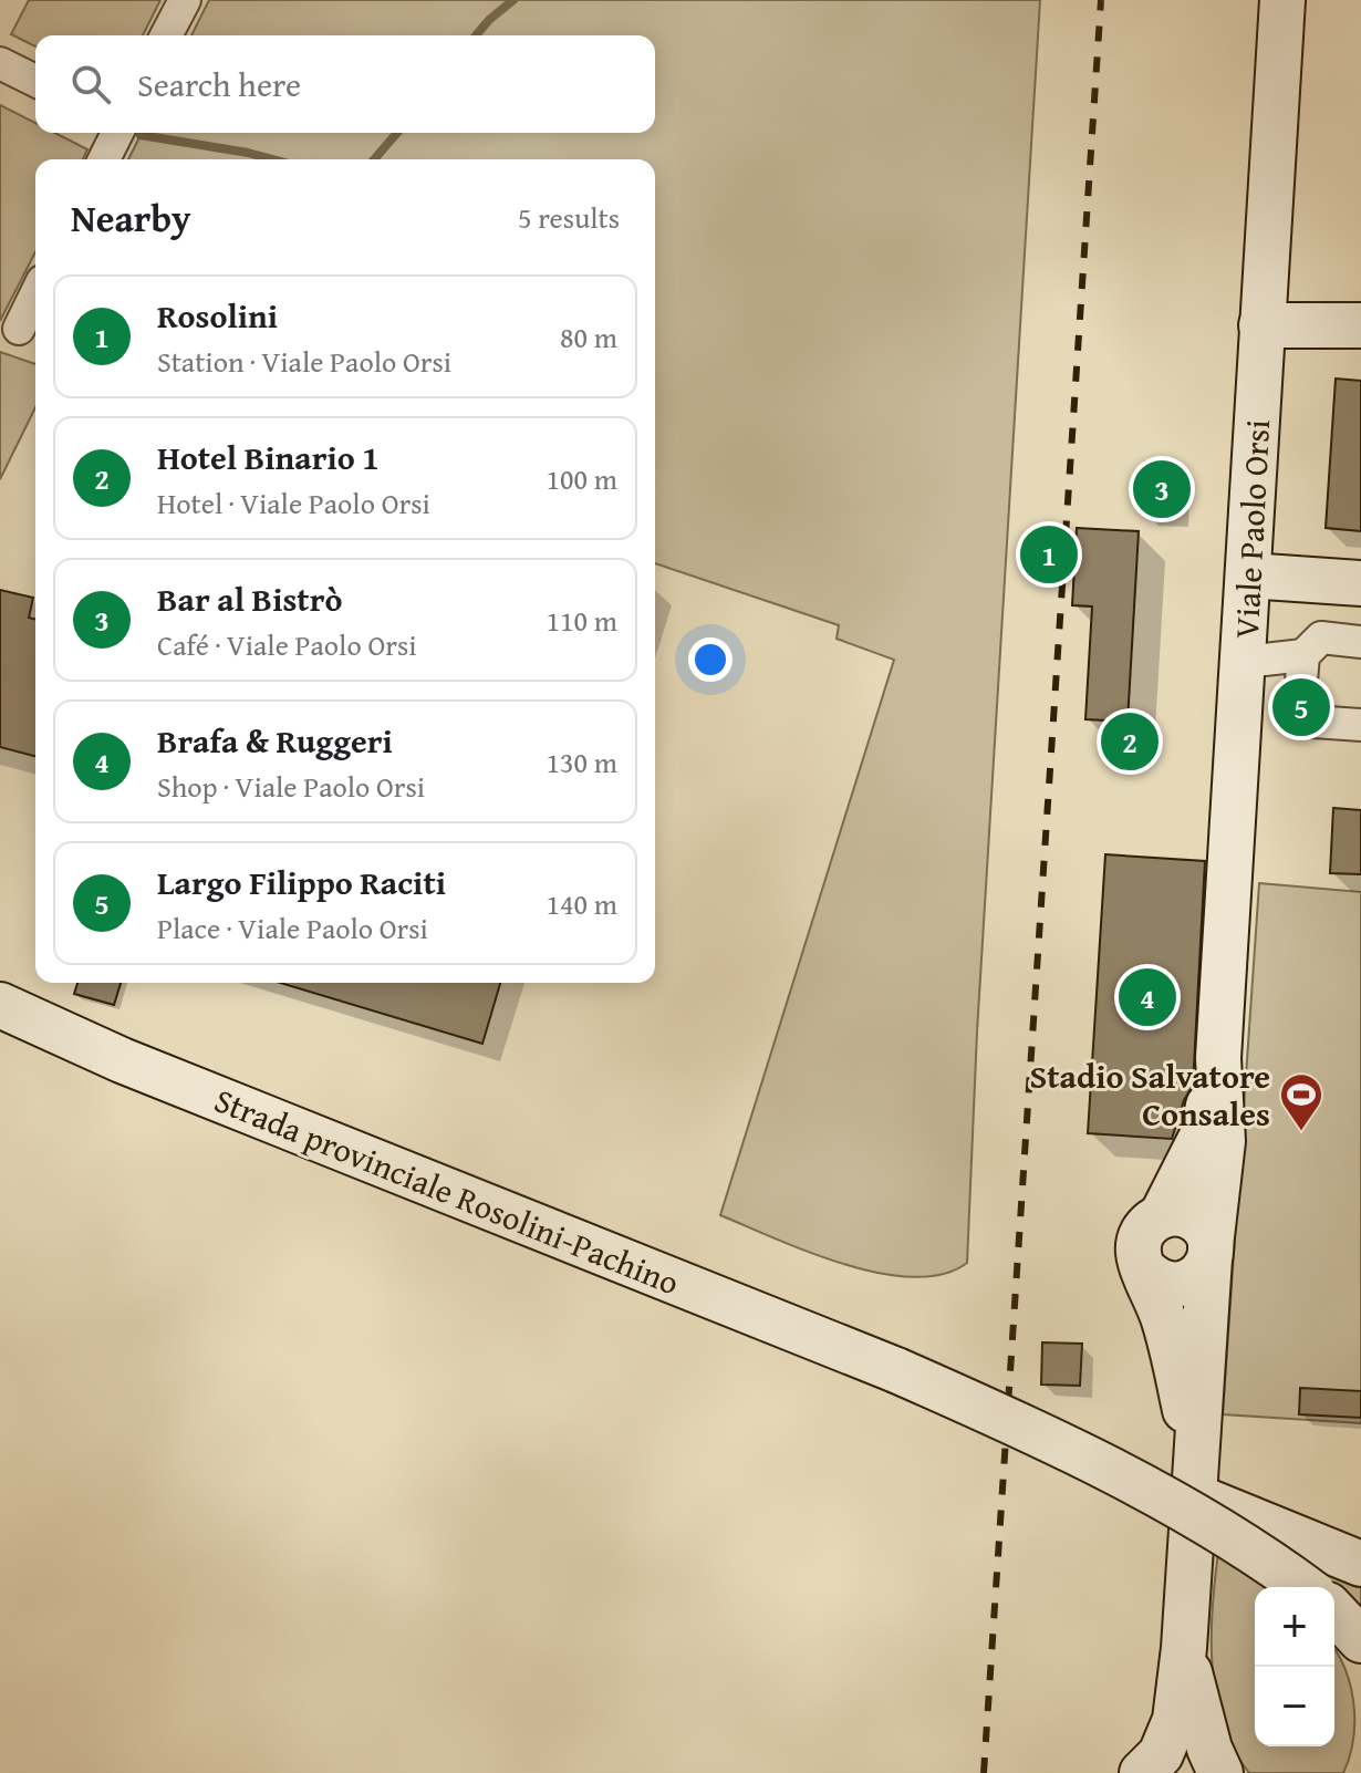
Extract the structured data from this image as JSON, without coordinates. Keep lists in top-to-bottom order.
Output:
{
  "streets": {
    "main road": ["Viale Paolo Orsi", "Strada provinciale Rosolini-Pachino"]
  },
  "places": {
    "sports": ["Stadio Salvatore Consales"]
  },
  "page": {
    "search": "Search here",
    "heading": ["Nearby", "5 results"],
    "list": [
      {
        "mark": "1",
        "name": "Rosolini",
        "note": "Station · Viale Paolo Orsi",
        "value": "80 m"
      },
      {
        "mark": "2",
        "name": "Hotel Binario 1",
        "note": "Hotel · Viale Paolo Orsi",
        "value": "100 m"
      },
      {
        "mark": "3",
        "name": "Bar al Bistrò",
        "note": "Café · Viale Paolo Orsi",
        "value": "110 m"
      },
      {
        "mark": "4",
        "name": "Brafa & Ruggeri",
        "note": "Shop · Viale Paolo Orsi",
        "value": "130 m"
      },
      {
        "mark": "5",
        "name": "Largo Filippo Raciti",
        "note": "Place · Viale Paolo Orsi",
        "value": "140 m"
      }
    ],
    "pins": [
      "3",
      "1",
      "5",
      "2",
      "4"
    ],
    "map_buttons": ["+", "−"]
  }
}
